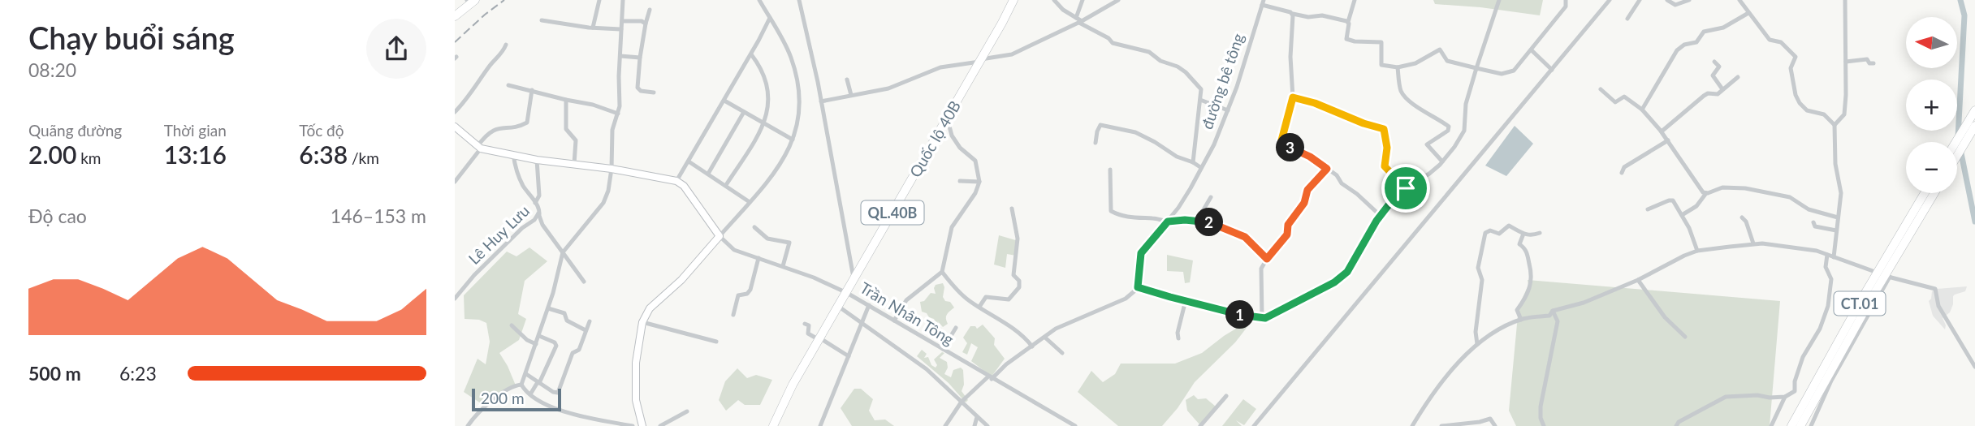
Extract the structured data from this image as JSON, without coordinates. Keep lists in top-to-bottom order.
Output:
{
  "streets": {
    "highway": ["Quốc lộ 40B", "QL.40B", "CT.01"],
    "street": ["đường bê tông", "Lê Huy Lưu", "Trần Nhân Tông"]
  },
  "crossings": [
    ["Quốc lộ 40B", "Trần Nhân Tông"]
  ],
  "scale_bar": "200 m",
  "north": "left",
  "page": {
    "heading": ["Chạy buổi sáng", "08:20"],
    "map_buttons": ["+", "−"],
    "stats": [
      ["Quãng đường", "2.00 km"],
      ["Thời gian", "13:16"],
      ["Tốc độ", "6:38 /km"]
    ],
    "pins": ["3", "2", "1"],
    "chart": ["Độ cao", "146–153 m"],
    "list": [
      {
        "name": "500 m",
        "note": "6:23"
      }
    ],
    "scale": "200 m"
  }
}
